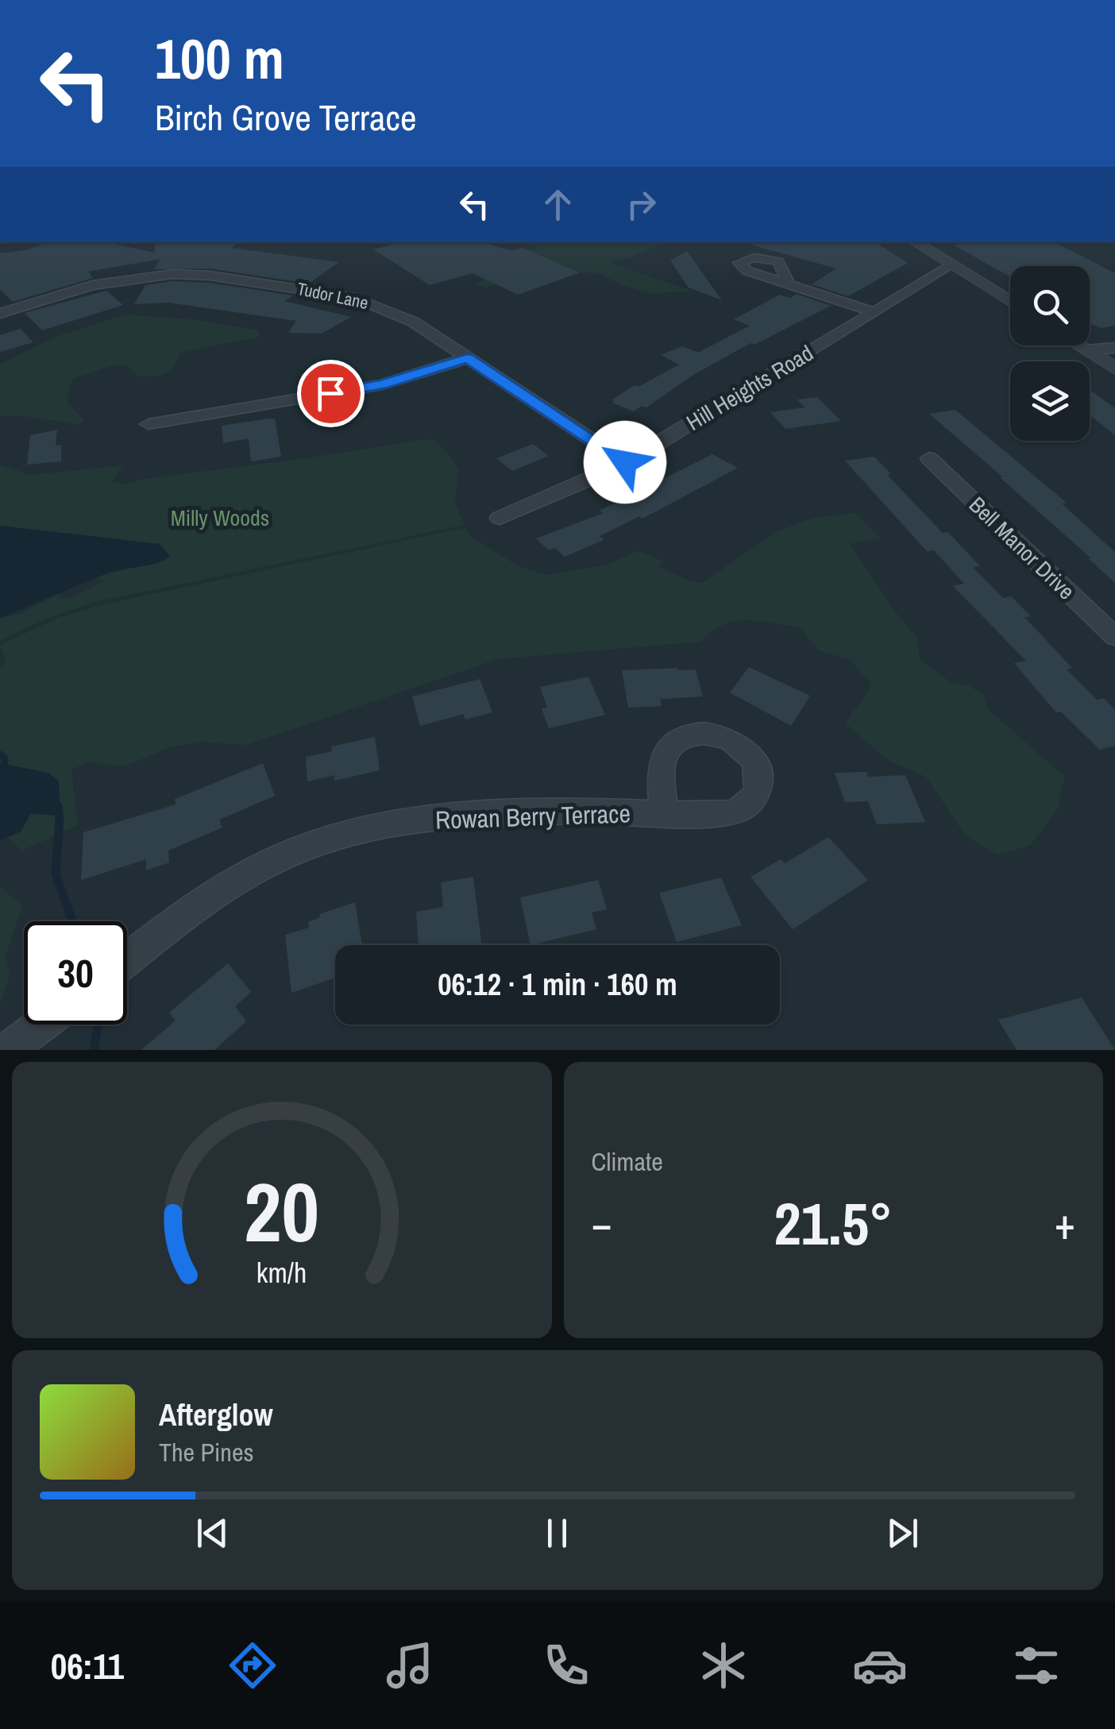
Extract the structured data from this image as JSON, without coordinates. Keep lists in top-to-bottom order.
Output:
{
  "streets": {
    "street": [
      "Tudor Lane",
      "Hill Heights Road",
      "Bell Manor Drive",
      "Rowan Berry Terrace"
    ]
  },
  "crossings": [
    ["Tudor Lane", "Hill Heights Road"]
  ],
  "parks": ["Milly Woods"],
  "page": {
    "turn": ["100 m", "Birch Grove Terrace"],
    "limit": "30",
    "trip": "06:12 · 1 min · 160 m",
    "tile": "Climate",
    "heat": ["−", "21.5°", "+"],
    "song": ["Afterglow", "The Pines"],
    "tabs": "06:11",
    "gauge": ["20", "km/h"]
  }
}
